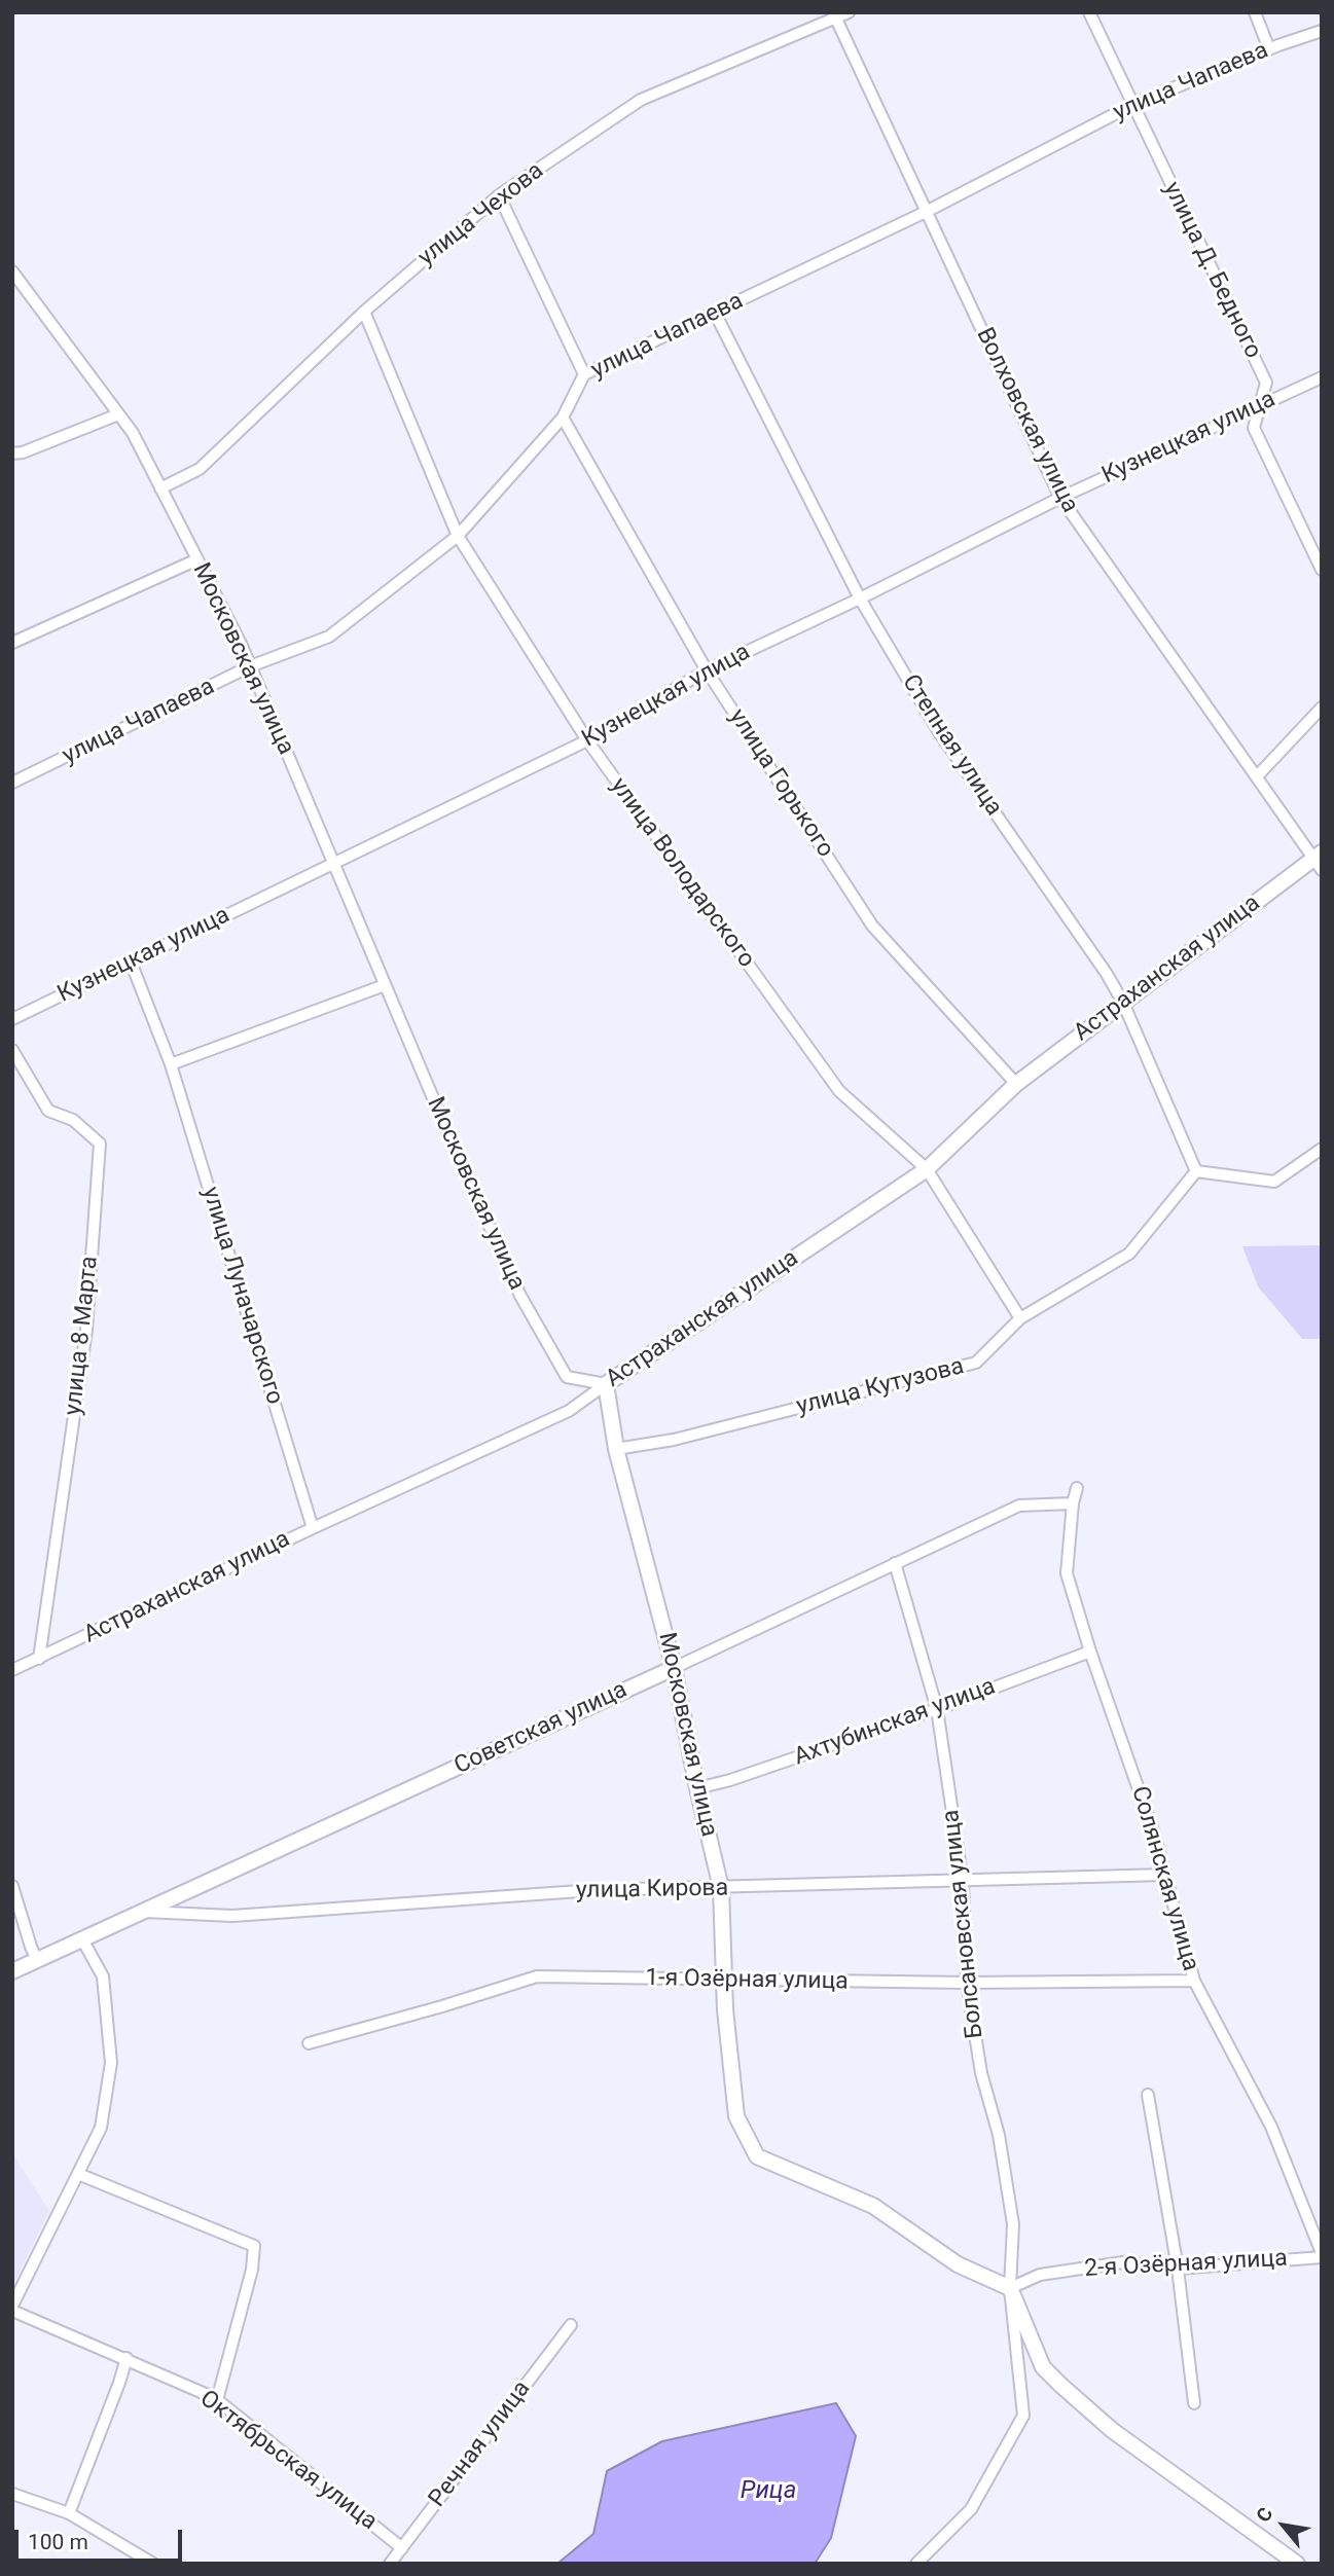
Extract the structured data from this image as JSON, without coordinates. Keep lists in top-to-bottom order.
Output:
{
  "streets": {
    "street": [
      "улица Чапаева",
      "улица Чехова",
      "улица Д. Бедного",
      "Волховская улица",
      "Кузнецкая улица",
      "Московская улица",
      "Степная улица",
      "улица Горького",
      "улица Володарского",
      "Астраханская улица",
      "улица Луначарского",
      "улица 8 Марта",
      "улица Кутузова",
      "Ахтубинская улица",
      "Советская улица",
      "Солянская улица",
      "улица Кирова",
      "Болсановская улица",
      "1-я Озёрная улица",
      "2-я Озёрная улица",
      "Речная улица",
      "Октябрьская улица"
    ]
  },
  "crossings": [
    ["улица Чапаева", "улица Д. Бедного"],
    ["улица Чапаева", "Волховская улица"],
    ["улица Чапаева", "Московская улица"],
    ["улица Чапаева", "Степная улица"],
    ["улица Чапаева", "улица Горького"],
    ["улица Чапаева", "улица Володарского"],
    ["улица Чехова", "Волховская улица"],
    ["улица Чехова", "Московская улица"],
    ["улица Чехова", "улица Володарского"],
    ["улица Д. Бедного", "Кузнецкая улица"],
    ["Волховская улица", "Кузнецкая улица"],
    ["Волховская улица", "Астраханская улица"],
    ["Кузнецкая улица", "Московская улица"],
    ["Кузнецкая улица", "Степная улица"],
    ["Кузнецкая улица", "улица Горького"],
    ["Кузнецкая улица", "улица Володарского"],
    ["Кузнецкая улица", "улица Луначарского"],
    ["Московская улица", "Астраханская улица"],
    ["Московская улица", "улица Кутузова"],
    ["Московская улица", "Ахтубинская улица"],
    ["Московская улица", "Советская улица"],
    ["Московская улица", "улица Кирова"],
    ["Московская улица", "Болсановская улица"],
    ["Московская улица", "1-я Озёрная улица"],
    ["Московская улица", "2-я Озёрная улица"],
    ["Степная улица", "Астраханская улица"],
    ["Степная улица", "улица Кутузова"],
    ["улица Горького", "Астраханская улица"],
    ["улица Володарского", "Астраханская улица"],
    ["улица Володарского", "улица Кутузова"],
    ["Астраханская улица", "улица Луначарского"],
    ["Астраханская улица", "улица 8 Марта"],
    ["Ахтубинская улица", "Солянская улица"],
    ["Ахтубинская улица", "Болсановская улица"],
    ["Советская улица", "Солянская улица"],
    ["Советская улица", "улица Кирова"],
    ["Советская улица", "Болсановская улица"],
    ["Солянская улица", "улица Кирова"],
    ["Солянская улица", "1-я Озёрная улица"],
    ["Солянская улица", "2-я Озёрная улица"],
    ["улица Кирова", "Болсановская улица"],
    ["Болсановская улица", "1-я Озёрная улица"],
    ["Болсановская улица", "2-я Озёрная улица"],
    ["Речная улица", "Октябрьская улица"]
  ],
  "water": ["Рица"],
  "scale_bar": "100 m",
  "north": "top left"
}
